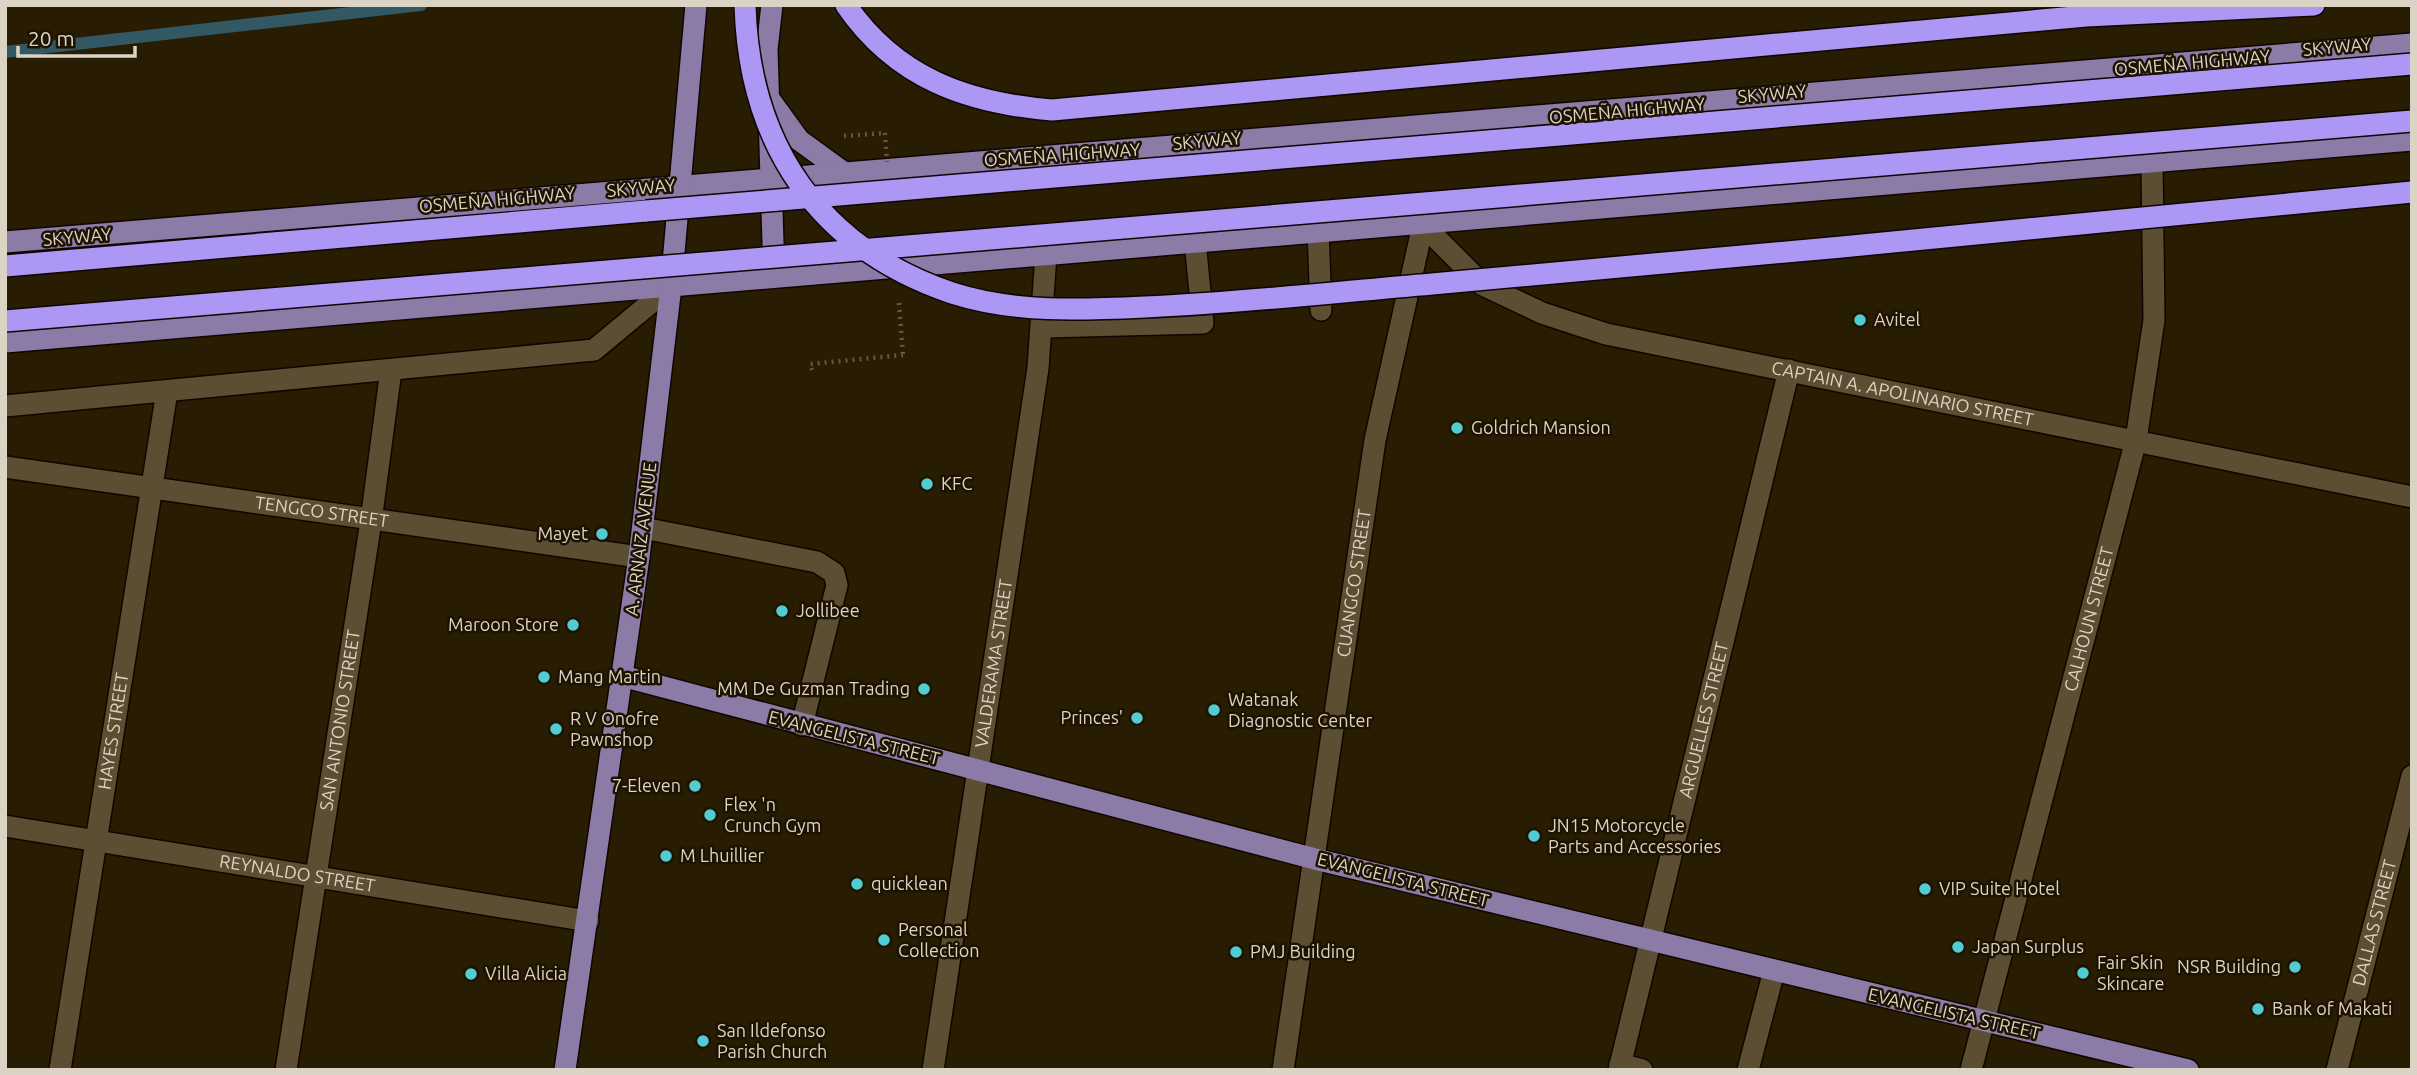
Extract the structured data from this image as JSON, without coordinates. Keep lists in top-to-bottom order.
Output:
{
  "streets": {
    "highway": ["SKYWAY"],
    "main road": ["OSMEÑA HIGHWAY", "A. ARNAIZ AVENUE", "EVANGELISTA STREET"],
    "street": [
      "CAPTAIN A. APOLINARIO STREET",
      "TENGCO STREET",
      "CUANGCO STREET",
      "CALHOUN STREET",
      "VALDERAMA STREET",
      "SAN ANTONIO STREET",
      "ARGUELLES STREET",
      "HAYES STREET",
      "REYNALDO STREET",
      "DALLAS STREET"
    ]
  },
  "crossings": [
    ["OSMEÑA HIGHWAY", "A. ARNAIZ AVENUE"],
    ["CAPTAIN A. APOLINARIO STREET", "CUANGCO STREET"],
    ["CAPTAIN A. APOLINARIO STREET", "CALHOUN STREET"],
    ["CAPTAIN A. APOLINARIO STREET", "ARGUELLES STREET"],
    ["TENGCO STREET", "A. ARNAIZ AVENUE"],
    ["TENGCO STREET", "SAN ANTONIO STREET"],
    ["TENGCO STREET", "HAYES STREET"],
    ["A. ARNAIZ AVENUE", "EVANGELISTA STREET"],
    ["A. ARNAIZ AVENUE", "REYNALDO STREET"],
    ["CUANGCO STREET", "EVANGELISTA STREET"],
    ["CALHOUN STREET", "EVANGELISTA STREET"],
    ["VALDERAMA STREET", "EVANGELISTA STREET"],
    ["SAN ANTONIO STREET", "REYNALDO STREET"],
    ["ARGUELLES STREET", "EVANGELISTA STREET"],
    ["HAYES STREET", "REYNALDO STREET"]
  ],
  "places": [
    "Avitel",
    "Goldrich Mansion",
    "KFC",
    "Mayet",
    "Jollibee",
    "Maroon Store",
    "Mang Martin",
    "MM De Guzman Trading",
    "Watanak Diagnostic Center",
    "Princes'",
    "R V Onofre Pawnshop",
    "7-Eleven",
    "Flex 'n Crunch Gym",
    "JN15 Motorcycle Parts and Accessories",
    "M Lhuillier",
    "quicklean",
    "VIP Suite Hotel",
    "Personal Collection",
    "Japan Surplus",
    "PMJ Building",
    "NSR Building",
    "Fair Skin Skincare",
    "Villa Alicia",
    "Bank of Makati",
    "San Ildefonso Parish Church"
  ],
  "scale_bar": "20 m"
}
